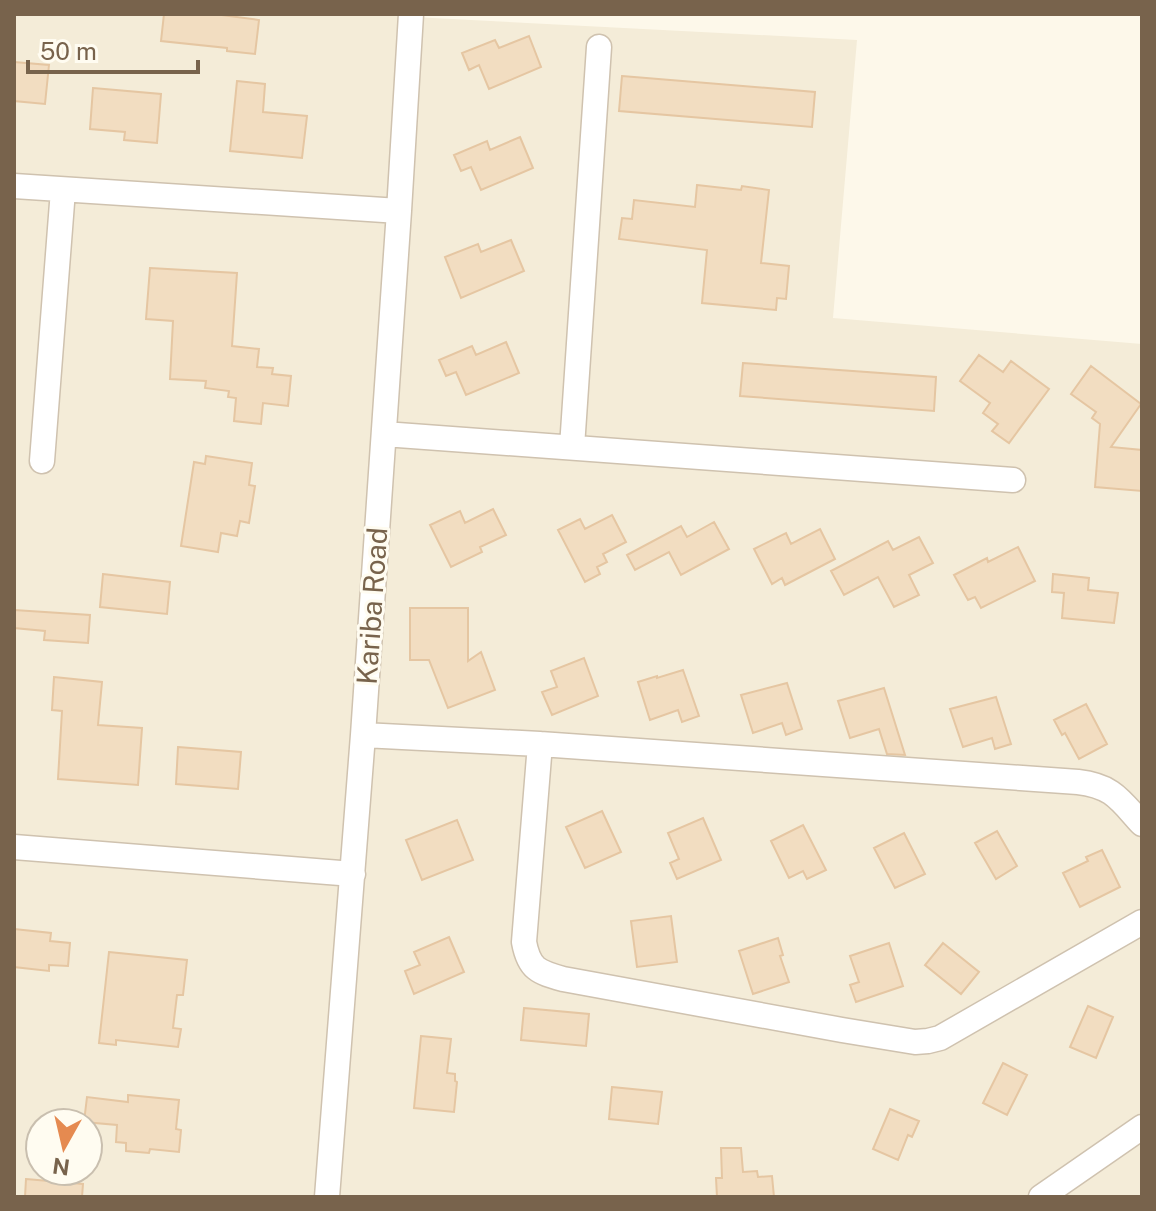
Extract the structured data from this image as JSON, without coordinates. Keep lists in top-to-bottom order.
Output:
{
  "streets": {
    "street": ["Kariba Road"]
  },
  "scale_bar": "50 m",
  "north": "bottom"
}
